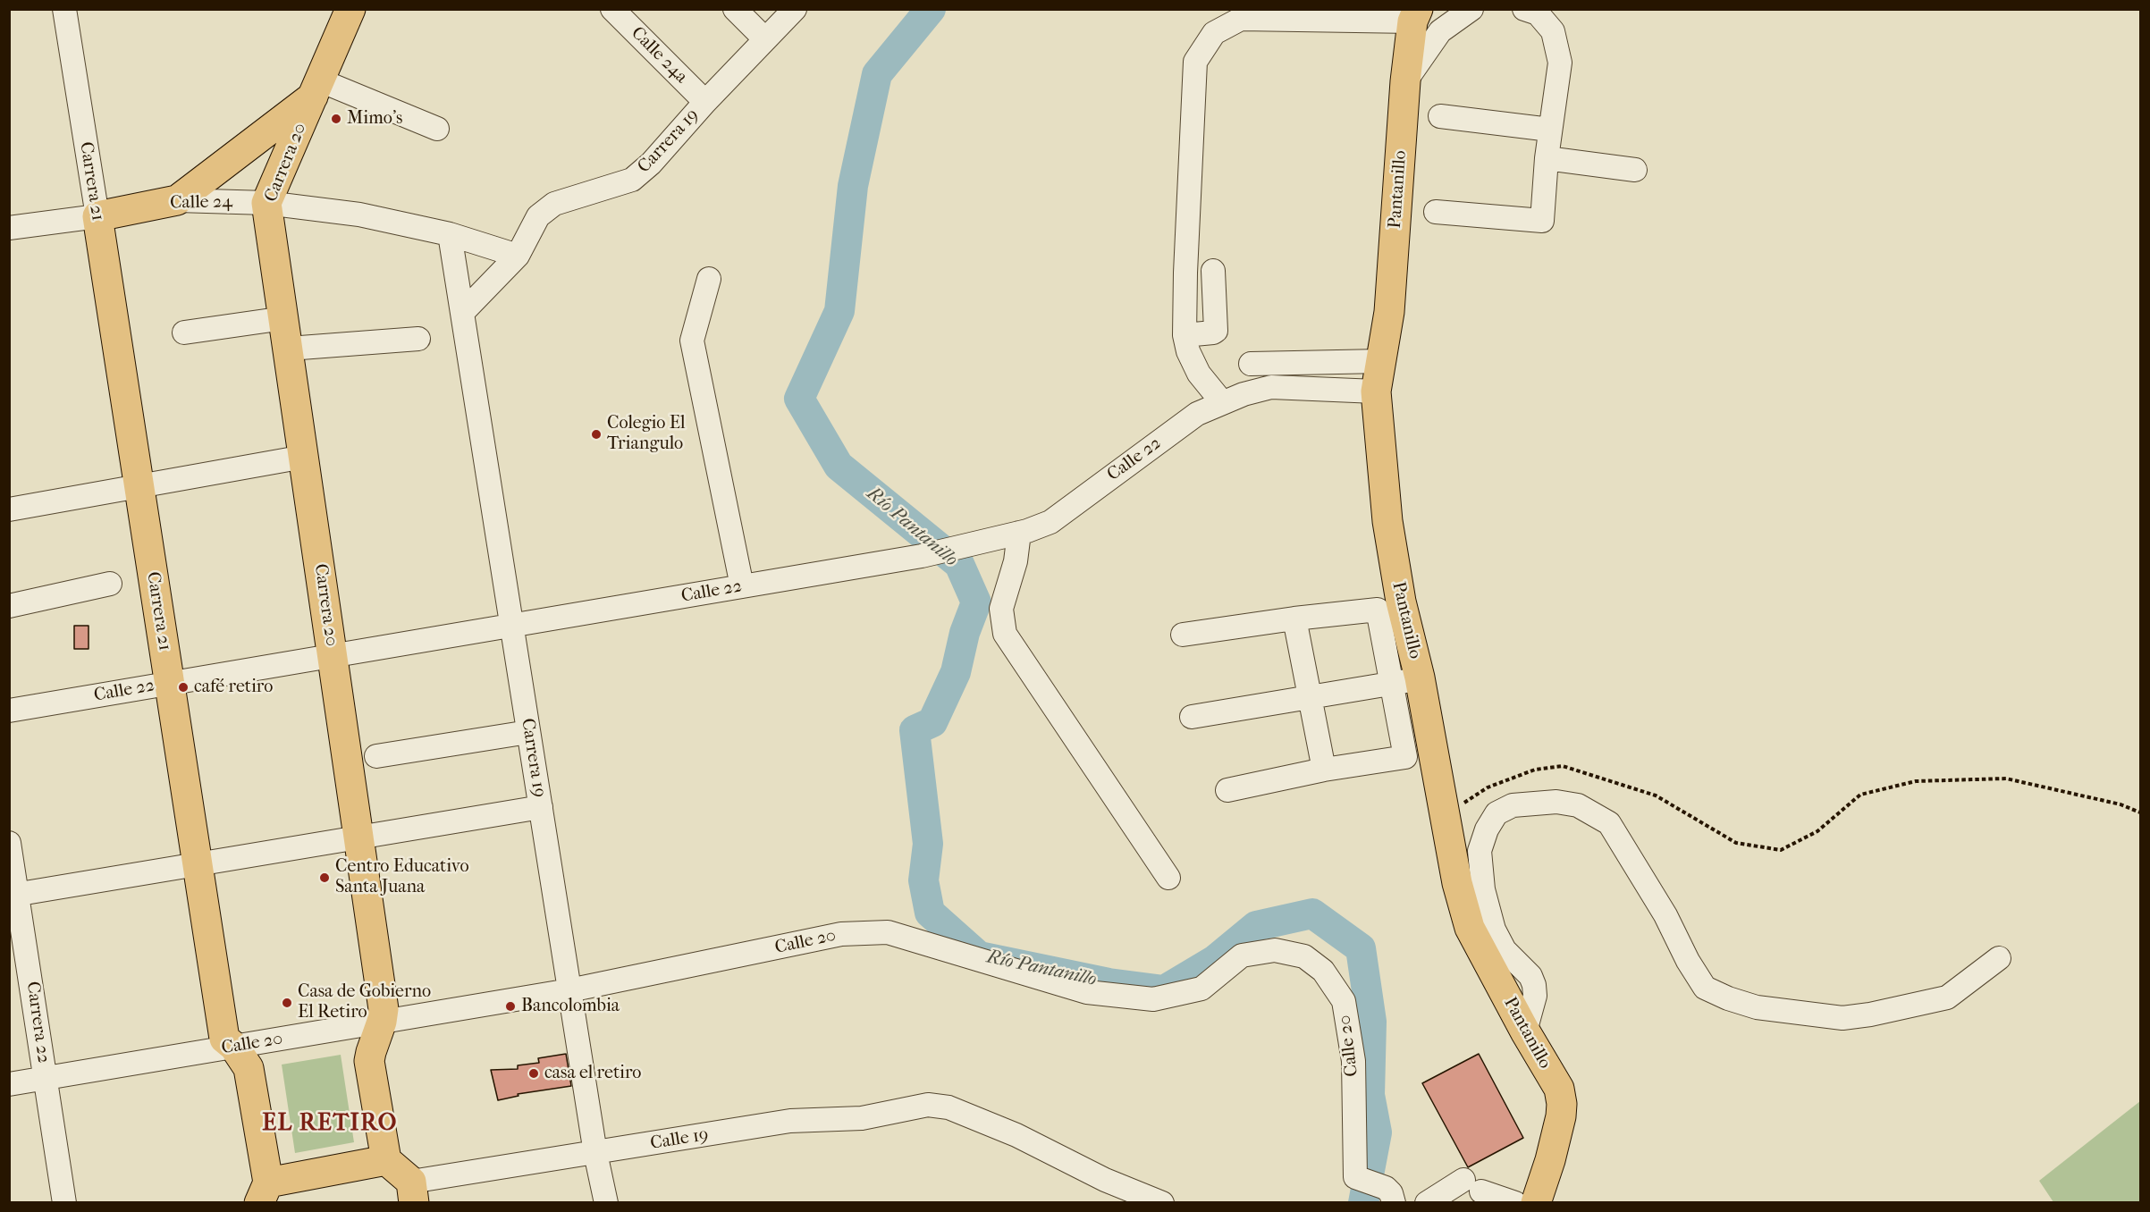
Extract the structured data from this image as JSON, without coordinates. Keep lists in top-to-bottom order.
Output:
{
  "streets": {
    "main road": [
      "Carrera 20",
      "Carrera 21",
      "Pantanillo",
      "Calle 24"
    ],
    "street": [
      "Calle 24a",
      "Carrera 19",
      "Calle 22",
      "Calle 20",
      "Carrera 22",
      "Calle 19"
    ]
  },
  "crossings": [
    ["Calle 24a", "Carrera 19"],
    ["Carrera 19", "Calle 24"],
    ["Carrera 19", "Calle 22"],
    ["Carrera 19", "Calle 20"],
    ["Carrera 19", "Calle 19"],
    ["Carrera 20", "Calle 24"],
    ["Carrera 20", "Calle 22"],
    ["Carrera 20", "Calle 20"],
    ["Carrera 21", "Calle 24"],
    ["Carrera 21", "Calle 22"],
    ["Carrera 21", "Calle 20"],
    ["Pantanillo", "Calle 22"],
    ["Calle 20", "Carrera 22"]
  ],
  "districts": ["EL RETIRO"],
  "water": ["Río Pantanillo"],
  "places": [
    "Mimo's",
    "Colegio El Triangulo",
    "café retiro",
    "Centro Educativo Santa Juana",
    "Casa de Gobierno El Retiro",
    "Bancolombia",
    "casa el retiro"
  ]
}
